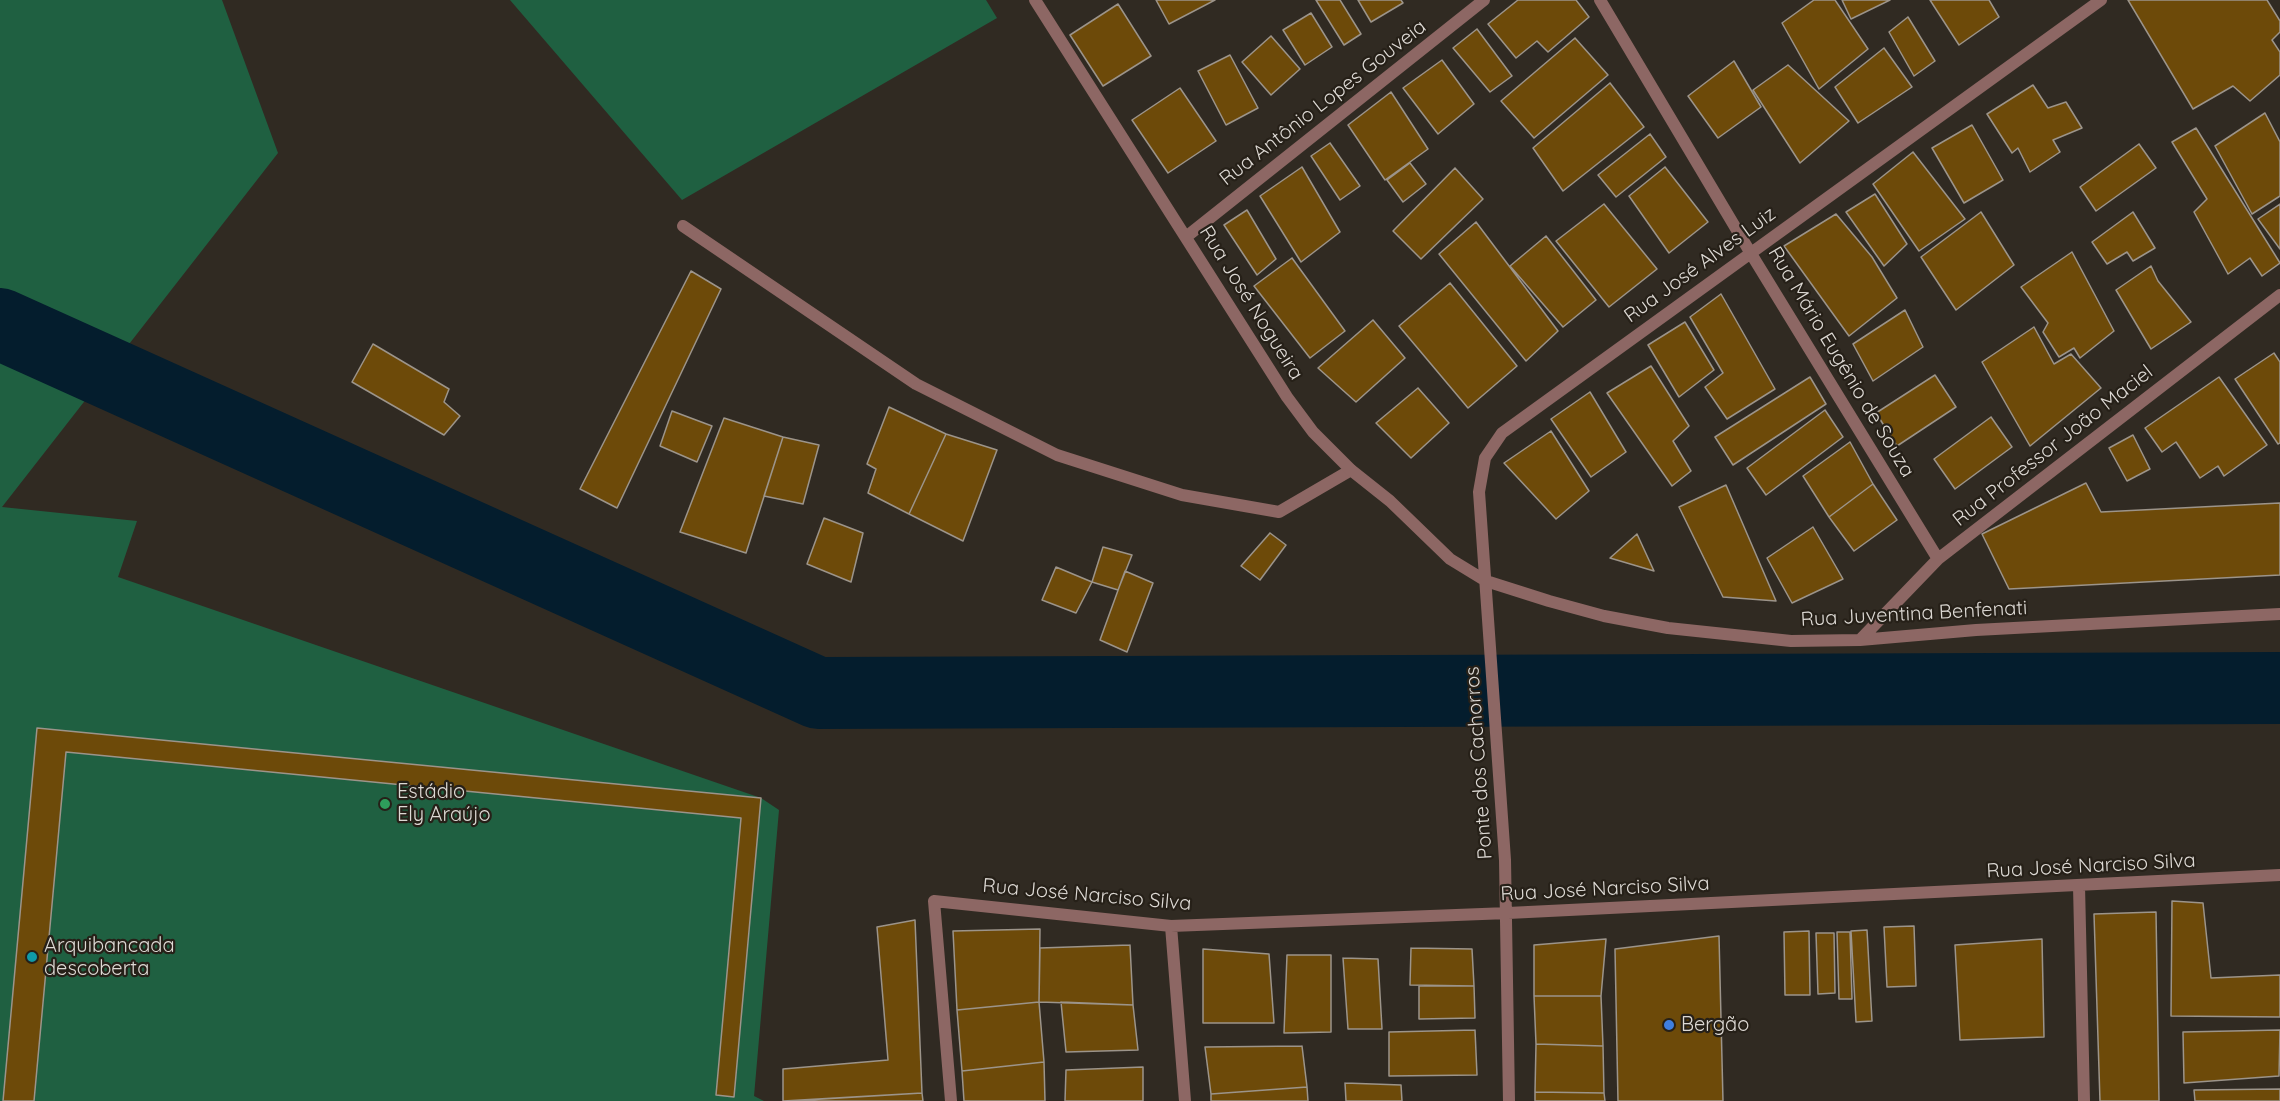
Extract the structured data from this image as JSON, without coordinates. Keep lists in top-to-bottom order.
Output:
{
  "streets": {
    "street": [
      "Rua Antônio Lopes Gouveia",
      "Rua José Alves Luiz",
      "Rua José Nogueira",
      "Rua Mário Eugênio de Souza",
      "Rua Professor João Maciel",
      "Rua Juventina Benfenati",
      "Ponte dos Cachorros",
      "Rua José Narciso Silva"
    ]
  },
  "crossings": [
    ["Rua Antônio Lopes Gouveia", "Rua José Nogueira"],
    ["Rua José Alves Luiz", "Rua José Nogueira"],
    ["Rua José Alves Luiz", "Rua Mário Eugênio de Souza"],
    ["Rua José Alves Luiz", "Rua Juventina Benfenati"],
    ["Rua José Alves Luiz", "Ponte dos Cachorros"],
    ["Rua José Nogueira", "Rua Juventina Benfenati"],
    ["Rua Mário Eugênio de Souza", "Rua Professor João Maciel"],
    ["Rua Professor João Maciel", "Rua Juventina Benfenati"],
    ["Ponte dos Cachorros", "Rua José Narciso Silva"]
  ],
  "places": ["Estádio Ely Araújo", "Arquibancada descoberta", "Bergão"]
}
